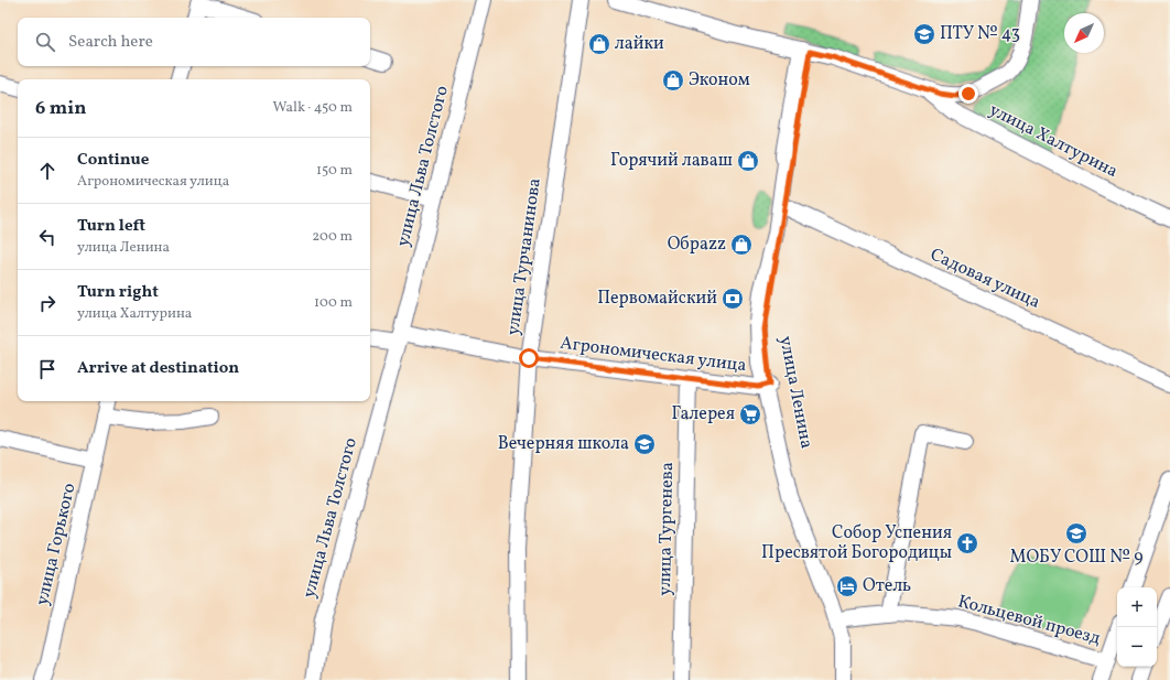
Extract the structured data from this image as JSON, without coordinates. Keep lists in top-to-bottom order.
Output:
{
  "streets": {
    "street": [
      "улица Халтурина",
      "улица Льва Толстого",
      "улица Турчанинова",
      "Садовая улица",
      "Агрономическая улица",
      "улица Ленина",
      "улица Тургенева",
      "улица Горького",
      "Кольцевой проезд"
    ]
  },
  "crossings": [
    ["улица Халтурина", "улица Ленина"],
    ["улица Льва Толстого", "Агрономическая улица"],
    ["улица Турчанинова", "Агрономическая улица"],
    ["Садовая улица", "улица Ленина"],
    ["Агрономическая улица", "улица Ленина"],
    ["Агрономическая улица", "улица Тургенева"],
    ["улица Ленина", "Кольцевой проезд"]
  ],
  "places": {
    "school or university": ["ПТУ № 43", "Вечерняя школа", "МОБУ СОШ № 9"],
    "shop": [
      "лайки",
      "Эконом",
      "Горячий лаваш",
      "Обраzz"
    ],
    "bank": ["Первомайский"],
    "supermarket": ["Галерея"],
    "church": ["Собор Успения Пресвятой Богородицы"],
    "hotel": ["Отель"]
  },
  "north": "bottom left",
  "page": {
    "search": "Search here",
    "heading": ["6 min", "Walk · 450 m"],
    "list": [
      ["Continue", "Агрономическая улица", "150 m"],
      ["Turn left", "улица Ленина", "200 m"],
      ["Turn right", "улица Халтурина", "100 m"],
      "Arrive at destination"
    ],
    "map_buttons": ["+", "−"]
  }
}
